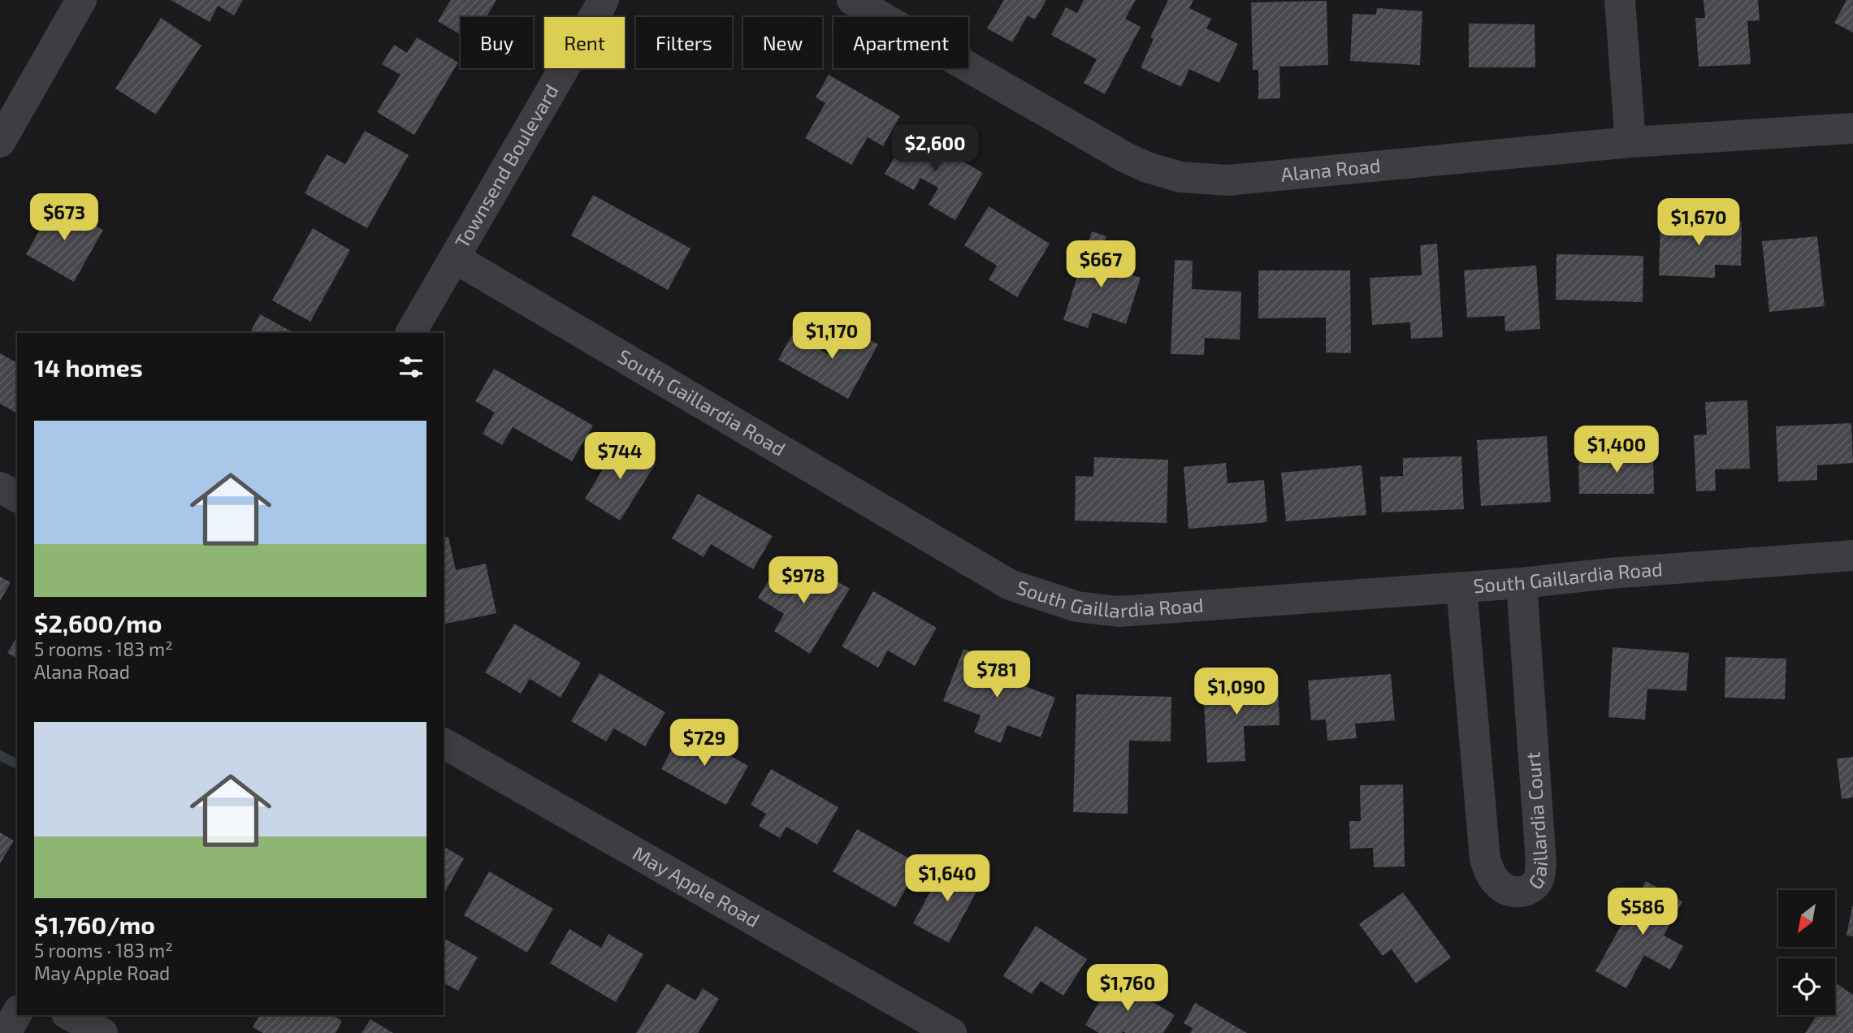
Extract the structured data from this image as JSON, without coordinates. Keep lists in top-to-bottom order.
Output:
{
  "streets": {
    "street": [
      "Townsend Boulevard",
      "Alana Road",
      "South Gaillardia Road",
      "Gaillardia Court",
      "May Apple Road"
    ]
  },
  "crossings": [
    ["Townsend Boulevard", "South Gaillardia Road"],
    ["South Gaillardia Road", "Gaillardia Court"]
  ],
  "north": "bottom left",
  "page": {
    "chip": [
      "Buy",
      "Rent",
      "Filters",
      "New",
      "Apartment"
    ],
    "price": [
      "$2,600",
      "$673",
      "$1,670",
      "$667",
      "$1,170",
      "$1,400",
      "$744",
      "$978",
      "$781",
      "$1,090",
      "$729",
      "$1,640",
      "$586",
      "$1,760"
    ],
    "heading": "14 homes",
    "list": [
      {
        "name": "$2,600/mo",
        "note": "5 rooms · 183 m² · Alana Road"
      },
      {
        "name": "$1,760/mo",
        "note": "5 rooms · 183 m² · May Apple Road"
      }
    ]
  }
}
